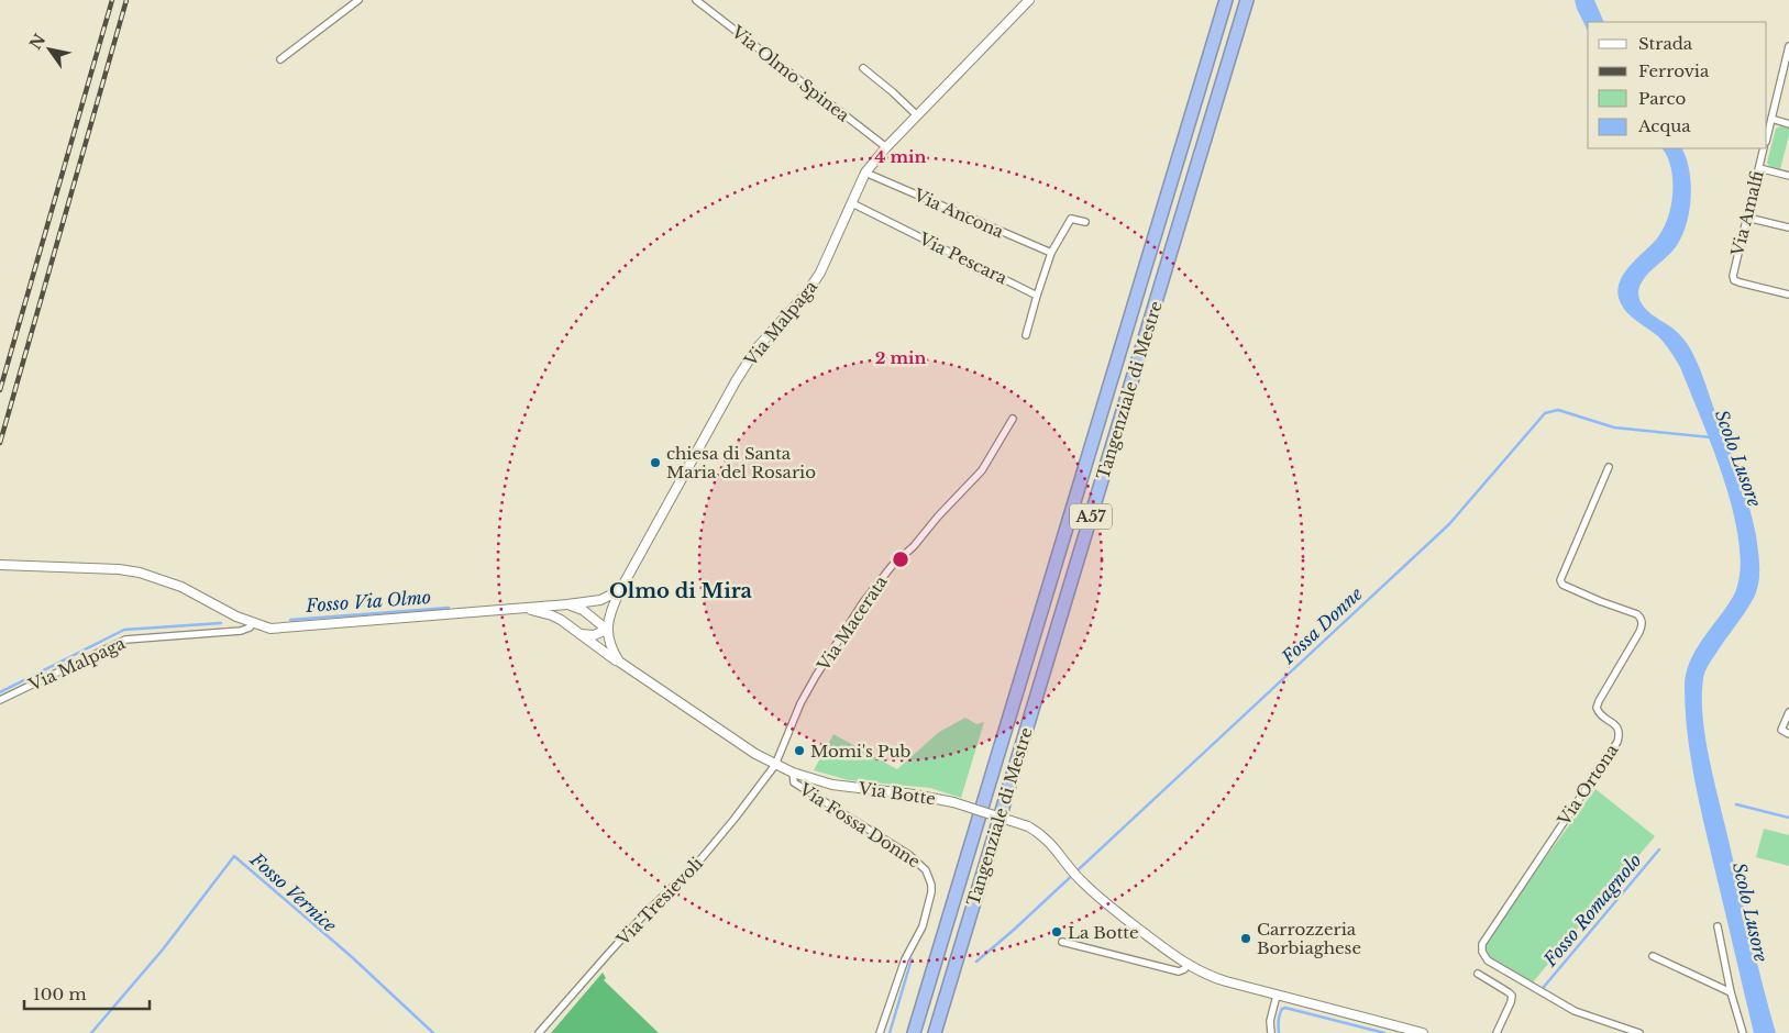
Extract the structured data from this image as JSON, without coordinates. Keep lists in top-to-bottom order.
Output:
{
  "streets": {
    "highway": ["Tangenziale di Mestre", "A57"],
    "street": [
      "Via Olmo Spinea",
      "Via Ancona",
      "Via Amalfi",
      "Via Pescara",
      "Via Malpaga",
      "Via Macerata",
      "Via Ortona",
      "Via Botte",
      "Via Fossa Donne",
      "Via Tresievoli"
    ]
  },
  "crossings": [
    ["Via Olmo Spinea", "Via Malpaga"],
    ["Via Ancona", "Via Malpaga"],
    ["Via Pescara", "Via Malpaga"],
    ["Via Malpaga", "Via Botte"],
    ["Via Macerata", "Via Botte"],
    ["Via Macerata", "Via Tresievoli"],
    ["Via Botte", "Via Fossa Donne"],
    ["Via Botte", "Via Tresievoli"]
  ],
  "districts": ["Olmo di Mira"],
  "water": [
    "Scolo Lusore",
    "Fosso Via Olmo",
    "Fossa Donne",
    "Fosso Vernice",
    "Fosso Romagnolo"
  ],
  "places": [
    "chiesa di Santa Maria del Rosario",
    "Momi's Pub",
    "La Botte",
    "Carrozzeria Borbiaghese"
  ],
  "legend": [
    "Strada",
    "Ferrovia",
    "Parco",
    "Acqua"
  ],
  "scale_bar": "100 m",
  "north": "top left",
  "rings": ["4 min", "2 min"]
}
